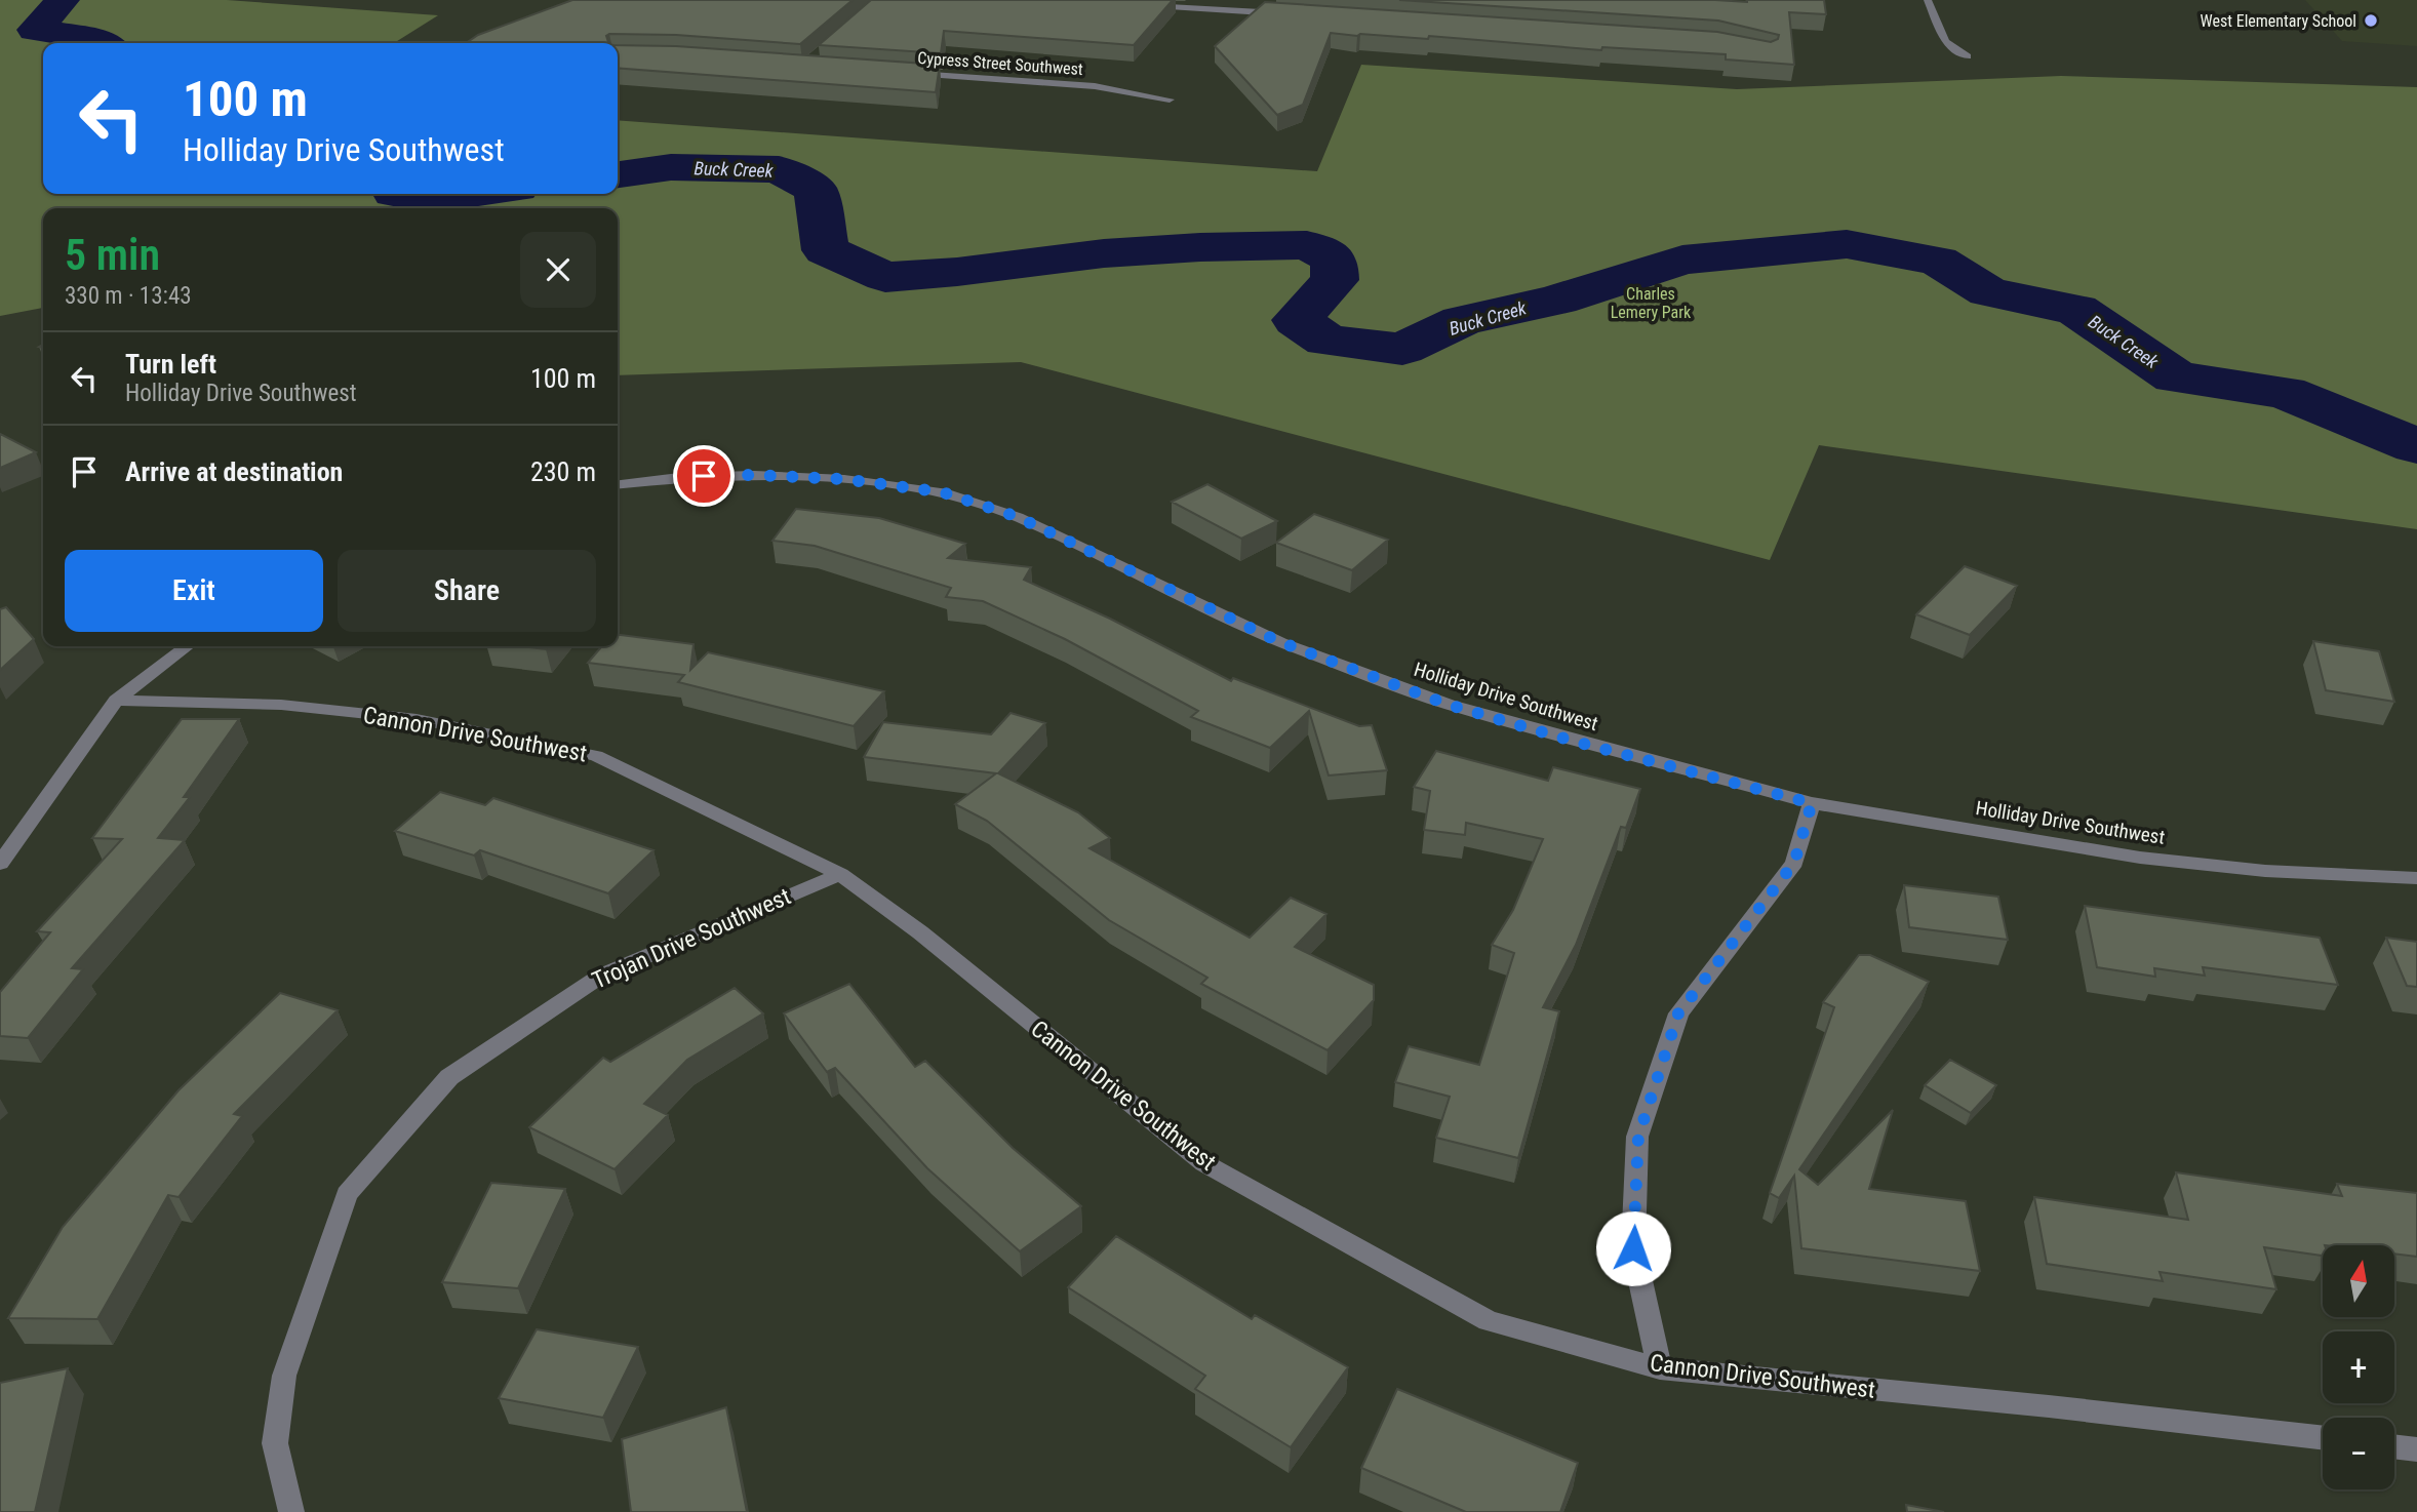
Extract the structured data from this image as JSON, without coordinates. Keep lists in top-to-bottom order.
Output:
{
  "streets": {
    "street": [
      "Cypress Street Southwest",
      "Holliday Drive Southwest",
      "Cannon Drive Southwest",
      "Trojan Drive Southwest"
    ]
  },
  "crossings": [
    ["Cannon Drive Southwest", "Trojan Drive Southwest"]
  ],
  "water": ["Buck Creek"],
  "parks": ["Charles Lemery Park"],
  "places": ["West Elementary School"],
  "north": "top",
  "page": {
    "turn": ["100 m", "Holliday Drive Southwest"],
    "heading": ["5 min", "330 m · 13:43"],
    "list": [
      {
        "name": "Turn left",
        "note": "Holliday Drive Southwest",
        "value": "100 m"
      },
      {
        "name": "Arrive at destination",
        "value": "230 m"
      }
    ],
    "buttons": ["Exit", "Share"],
    "map_buttons": ["+", "−"]
  }
}
